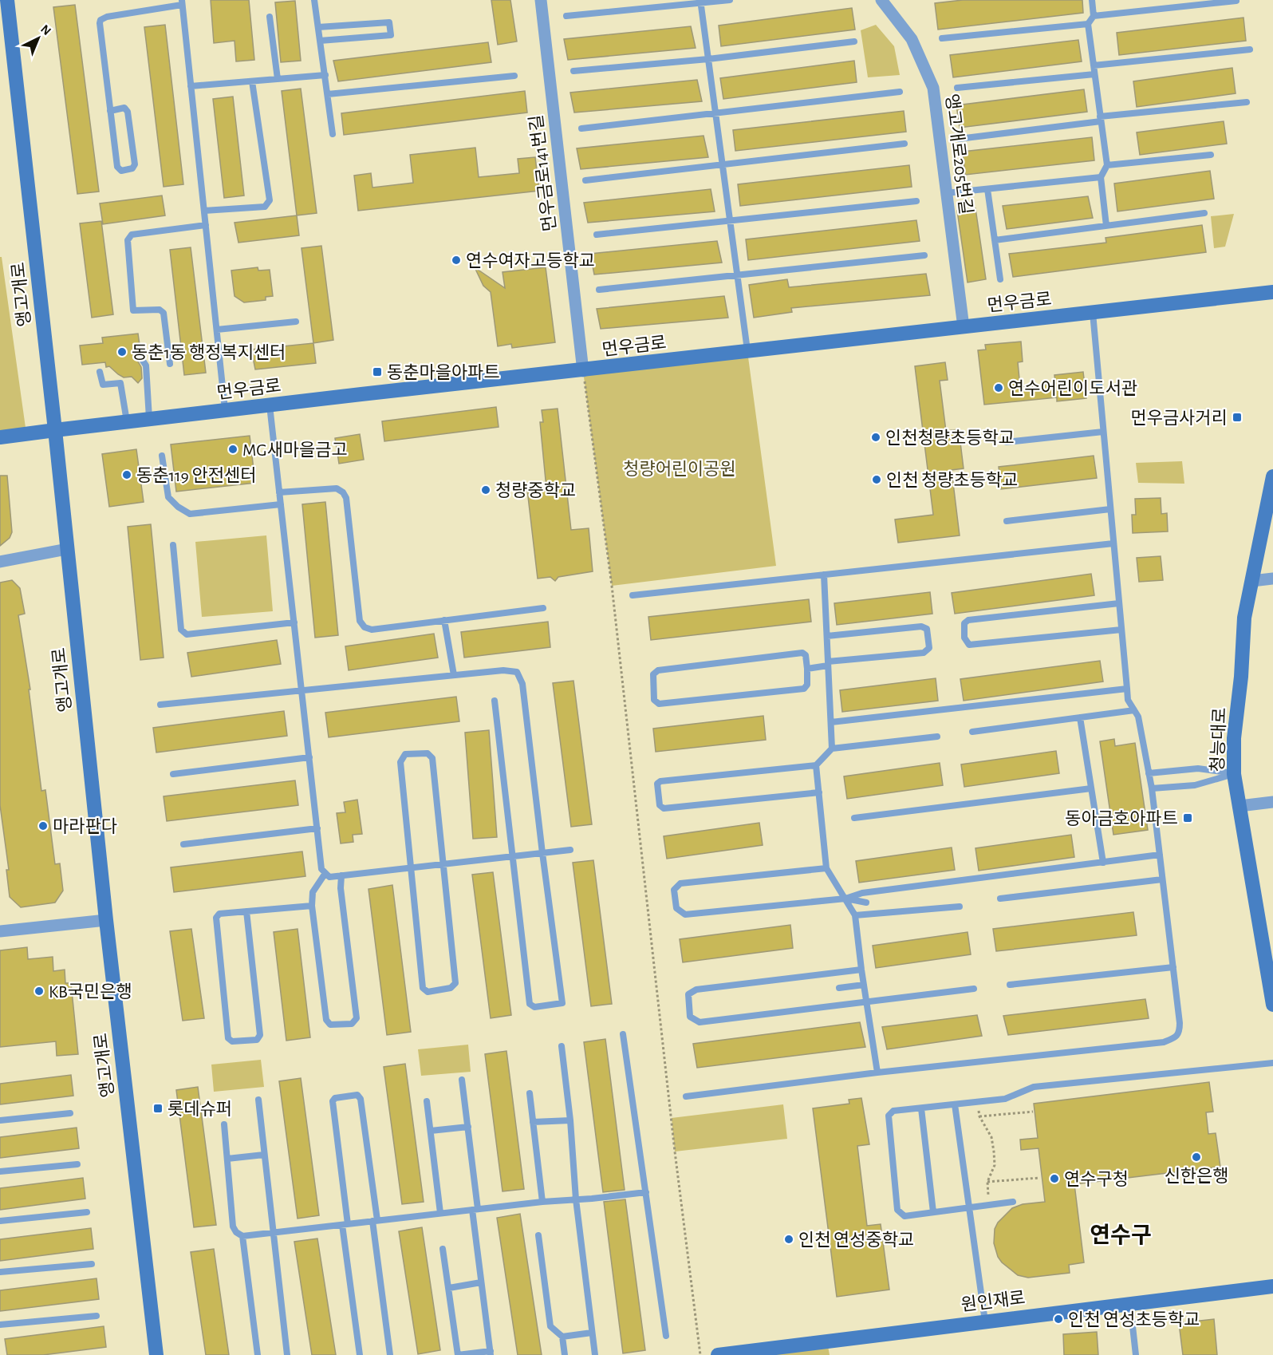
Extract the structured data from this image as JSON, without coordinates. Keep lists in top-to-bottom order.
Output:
{
  "streets": {
    "main road": [
      "앵고개로",
      "먼우금로",
      "청능대로",
      "원인재로"
    ],
    "street": ["앵고개로205번길", "먼우금로141번길"]
  },
  "crossings": [
    ["앵고개로205번길", "먼우금로"],
    ["먼우금로141번길", "먼우금로"],
    ["앵고개로", "먼우금로"]
  ],
  "districts": ["연수구"],
  "parks": ["청량어린이공원"],
  "places": {
    "other": [
      "연수여자고등학교",
      "동춘1동 행정복지센터",
      "연수어린이도서관",
      "인천청량초등학교",
      "MG새마을금고",
      "동춘119 안전센터",
      "인천 청량초등학교",
      "청량중학교",
      "마라판다",
      "KB국민은행",
      "신한은행",
      "연수구청",
      "인천 연성중학교",
      "인천 연성초등학교"
    ],
    "transit": [
      "동춘마을아파트",
      "먼우금사거리",
      "동아금호아파트",
      "롯데슈퍼"
    ]
  },
  "north": "top right"
}
